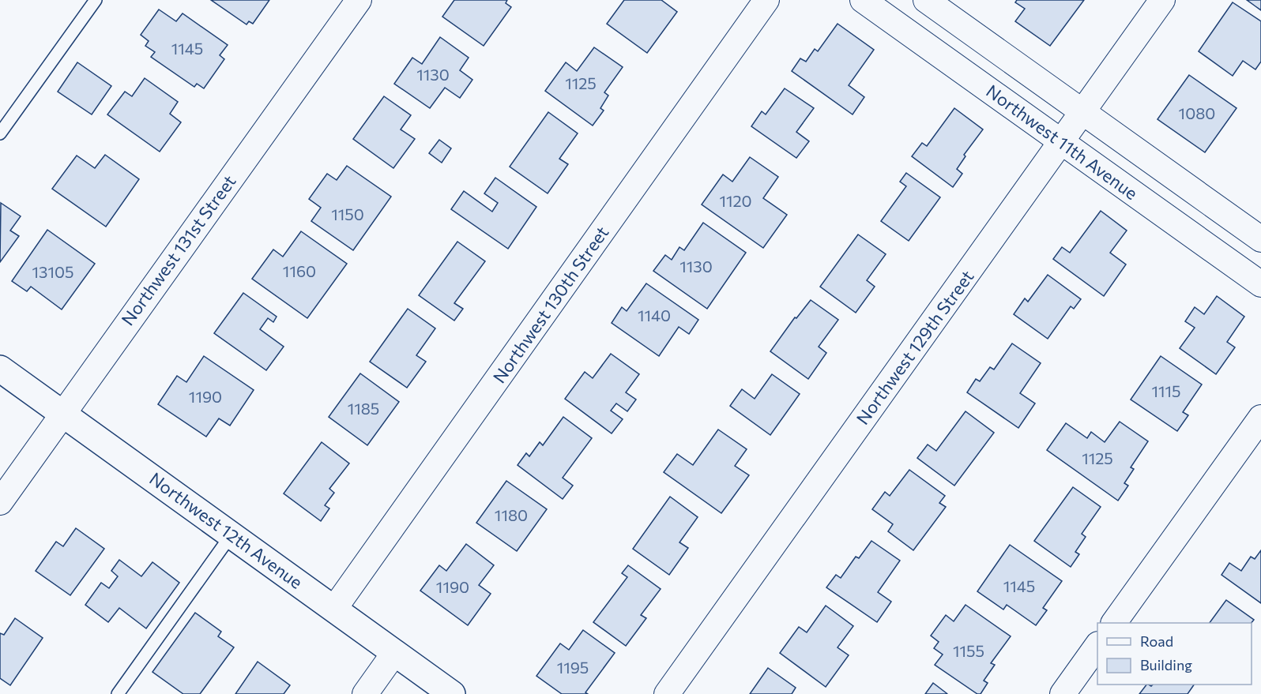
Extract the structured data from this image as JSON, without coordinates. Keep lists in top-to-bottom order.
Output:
{
  "streets": {
    "street": [
      "Northwest 11th Avenue",
      "Northwest 131st Street",
      "Northwest 130th Street",
      "Northwest 129th Street",
      "Northwest 12th Avenue"
    ]
  },
  "crossings": [
    ["Northwest 11th Avenue", "Northwest 129th Street"],
    ["Northwest 131st Street", "Northwest 12th Avenue"],
    ["Northwest 130th Street", "Northwest 12th Avenue"]
  ],
  "house_numbers": [
    "1145",
    "1130",
    "1125",
    "1080",
    "1120",
    "1150",
    "1130",
    "1160",
    "13105",
    "1140",
    "1115",
    "1190",
    "1185",
    "1125",
    "1180",
    "1145",
    "1190",
    "1155",
    "1195"
  ],
  "legend": ["Road", "Building"]
}
